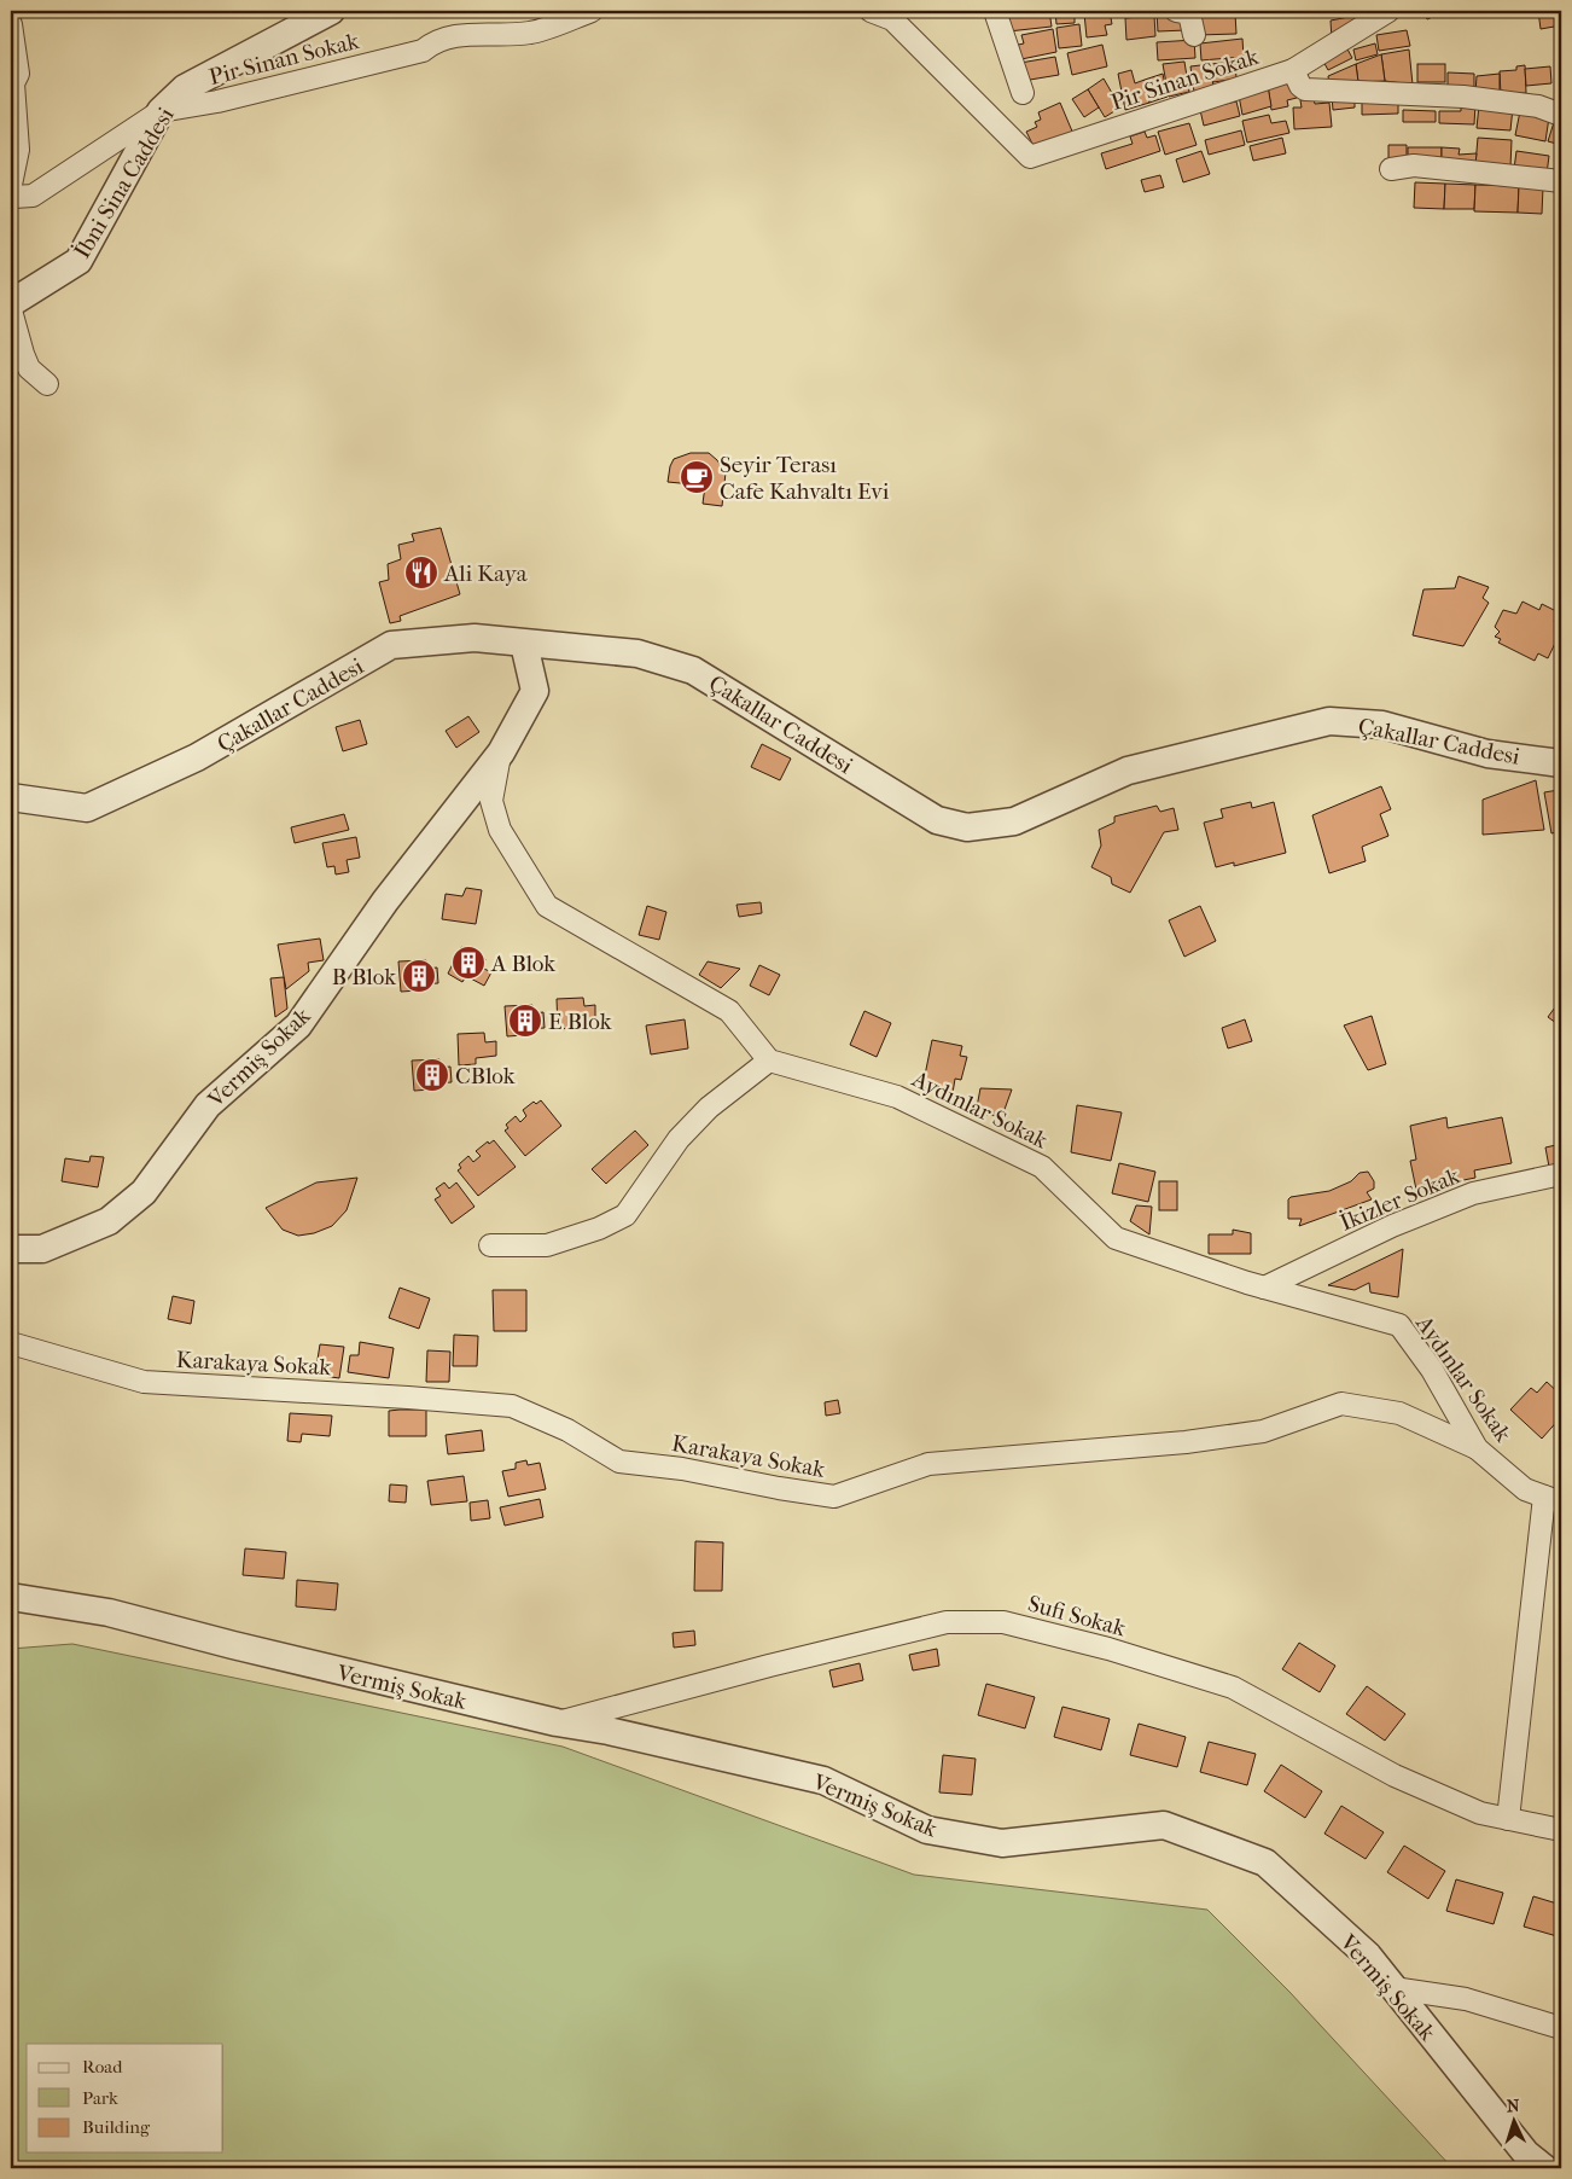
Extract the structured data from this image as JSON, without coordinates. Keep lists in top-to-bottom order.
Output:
{
  "streets": {
    "street": [
      "Pir Sinan Sokak",
      "İbni Sina Caddesi",
      "Çakallar Caddesi",
      "Vermiş Sokak",
      "Aydınlar Sokak",
      "İkizler Sokak",
      "Karakaya Sokak",
      "Sufi Sokak"
    ]
  },
  "crossings": [
    ["Pir Sinan Sokak", "İbni Sina Caddesi"],
    ["Çakallar Caddesi", "Vermiş Sokak"],
    ["Vermiş Sokak", "Sufi Sokak"],
    ["Aydınlar Sokak", "İkizler Sokak"],
    ["Aydınlar Sokak", "Karakaya Sokak"]
  ],
  "places": {
    "cafe": ["Seyir Terası Cafe Kahvaltı Evi"],
    "restaurant": ["Ali Kaya"],
    "building": [
      "A Blok",
      "B Blok",
      "E Blok",
      "CBlok"
    ]
  },
  "legend": ["Road", "Park", "Building"],
  "north": "top"
}
